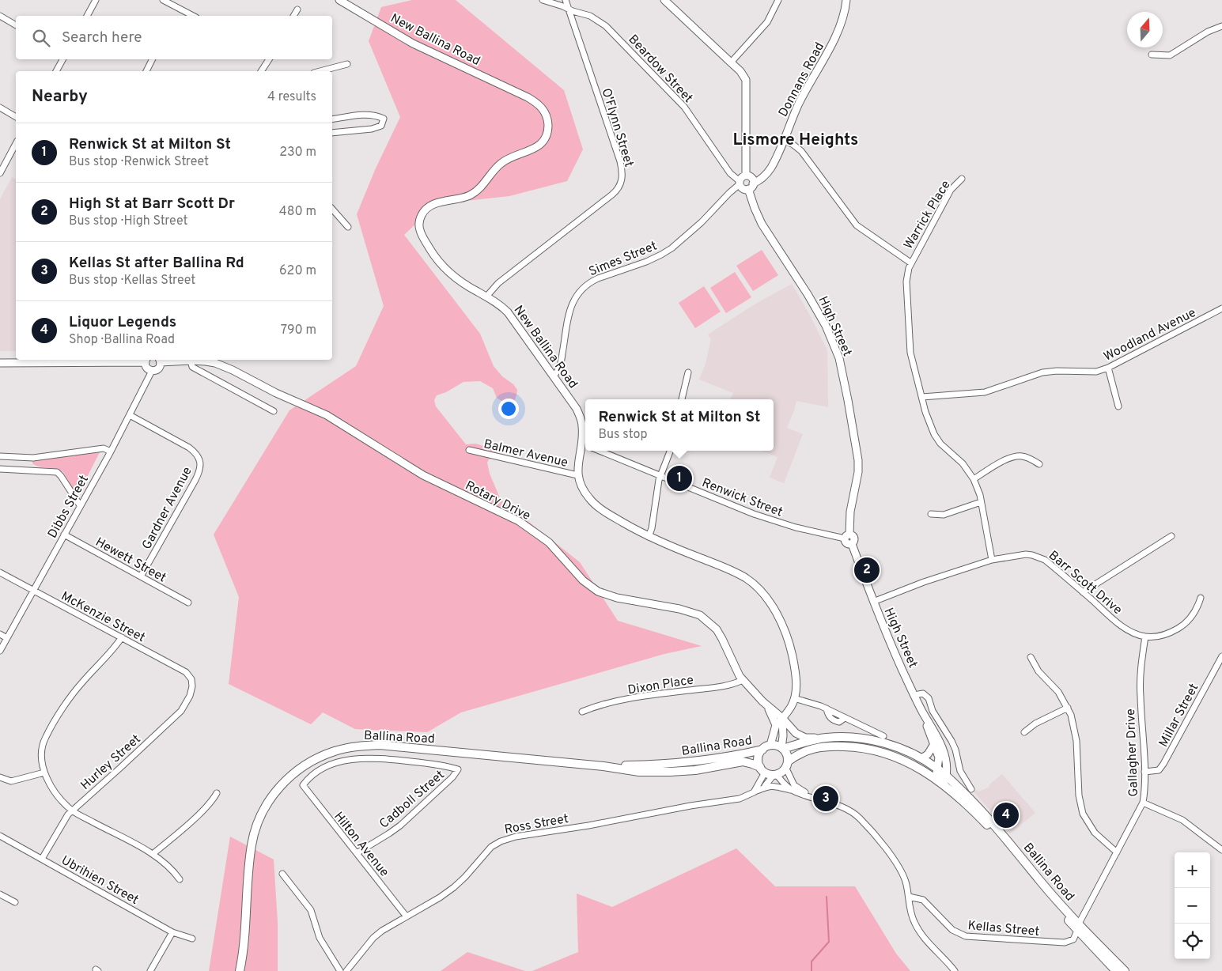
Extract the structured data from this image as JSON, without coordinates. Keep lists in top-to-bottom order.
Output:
{
  "streets": {
    "main road": ["Ballina Road"],
    "street": [
      "New Ballina Road",
      "Beardow Street",
      "Donnans Road",
      "O'Flynn Street",
      "Warrick Place",
      "Simes Street",
      "High Street",
      "Woodland Avenue",
      "Balmer Avenue",
      "Renwick Street",
      "Rotary Drive",
      "Dibbs Street",
      "Gardner Avenue",
      "Hewett Street",
      "Barr Scott Drive",
      "McKenzie Street",
      "Dixon Place",
      "Millar Street",
      "Gallagher Drive",
      "Hurley Street",
      "Cadboll Street",
      "Ross Street",
      "Hilton Avenue",
      "Ubrihien Street",
      "Kellas Street"
    ]
  },
  "crossings": [
    ["New Ballina Road", "O'Flynn Street"],
    ["New Ballina Road", "Simes Street"],
    ["New Ballina Road", "Balmer Avenue"],
    ["Beardow Street", "Donnans Road"],
    ["Beardow Street", "O'Flynn Street"],
    ["Beardow Street", "Simes Street"],
    ["Beardow Street", "High Street"],
    ["Donnans Road", "Simes Street"],
    ["Donnans Road", "High Street"],
    ["Warrick Place", "Woodland Avenue"],
    ["Warrick Place", "Barr Scott Drive"],
    ["Simes Street", "High Street"],
    ["High Street", "Renwick Street"],
    ["High Street", "Barr Scott Drive"],
    ["Rotary Drive", "Dixon Place"],
    ["Rotary Drive", "Ballina Road"],
    ["Dibbs Street", "Gardner Avenue"],
    ["Dibbs Street", "Hewett Street"],
    ["Dibbs Street", "McKenzie Street"],
    ["Gardner Avenue", "Hewett Street"],
    ["Barr Scott Drive", "Gallagher Drive"],
    ["McKenzie Street", "Hurley Street"],
    ["Millar Street", "Gallagher Drive"],
    ["Ballina Road", "Gallagher Drive"],
    ["Ballina Road", "Kellas Street"],
    ["Gallagher Drive", "Kellas Street"],
    ["Hurley Street", "Ubrihien Street"],
    ["Cadboll Street", "Hilton Avenue"],
    ["Ross Street", "Hilton Avenue"]
  ],
  "districts": ["Lismore Heights"],
  "north": "top",
  "page": {
    "search": "Search here",
    "heading": ["Nearby", "4 results"],
    "list": [
      {
        "mark": "1",
        "name": "Renwick St at Milton St",
        "note": "Bus stop · Renwick Street",
        "value": "230 m"
      },
      {
        "mark": "2",
        "name": "High St at Barr Scott Dr",
        "note": "Bus stop · High Street",
        "value": "480 m"
      },
      {
        "mark": "3",
        "name": "Kellas St after Ballina Rd",
        "note": "Bus stop · Kellas Street",
        "value": "620 m"
      },
      {
        "mark": "4",
        "name": "Liquor Legends",
        "note": "Shop · Ballina Road",
        "value": "790 m"
      }
    ],
    "popup": ["Renwick St at Milton St", "Bus stop"],
    "pins": [
      "1",
      "2",
      "3",
      "4"
    ],
    "map_buttons": ["+", "−"]
  }
}
